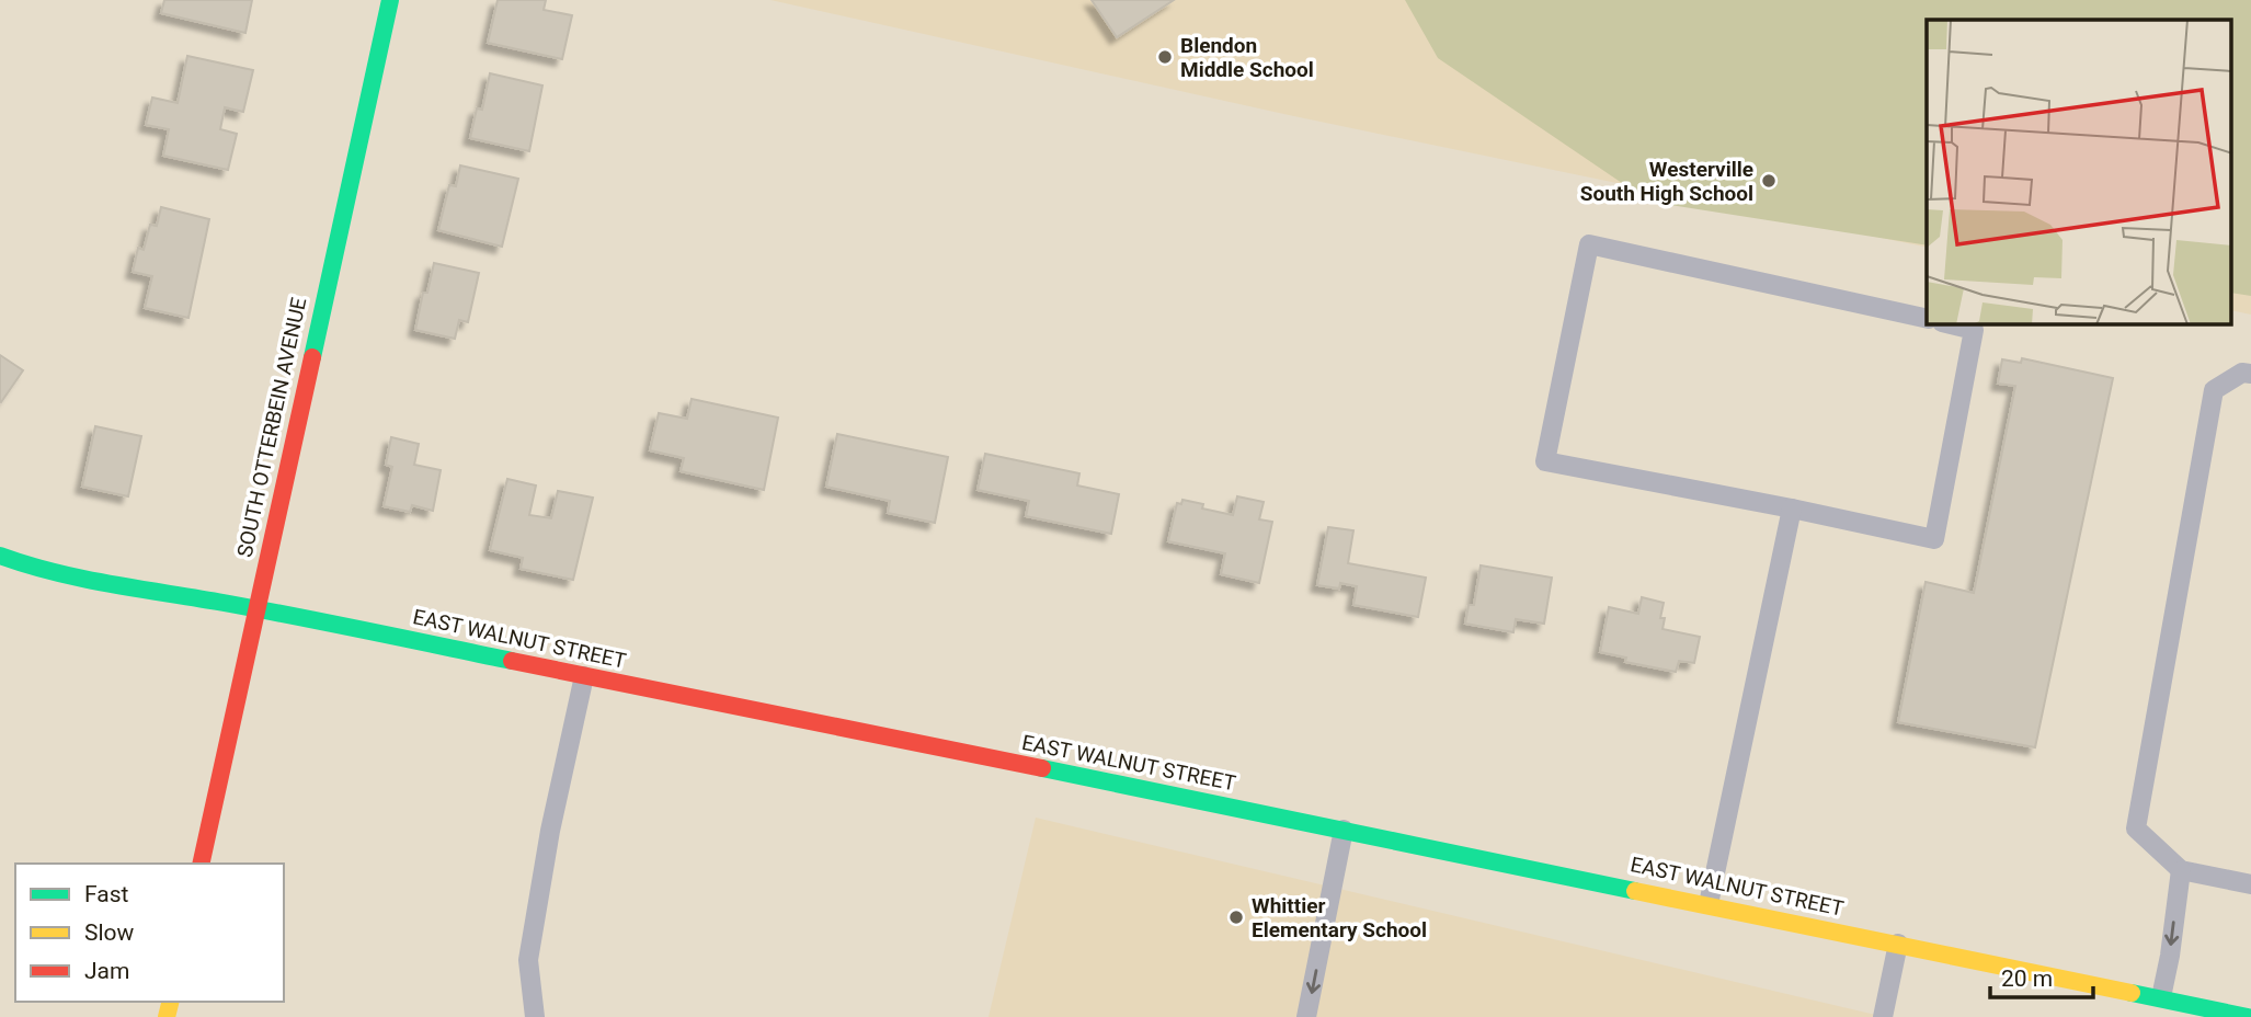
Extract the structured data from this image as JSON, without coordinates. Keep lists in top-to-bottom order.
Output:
{
  "streets": {
    "main road": ["SOUTH OTTERBEIN AVENUE", "EAST WALNUT STREET"]
  },
  "crossings": [
    ["SOUTH OTTERBEIN AVENUE", "EAST WALNUT STREET"]
  ],
  "places": ["Blendon Middle School", "Westerville South High School", "Whittier Elementary School"],
  "legend": ["Fast", "Slow", "Jam"],
  "scale_bar": "20 m"
}
